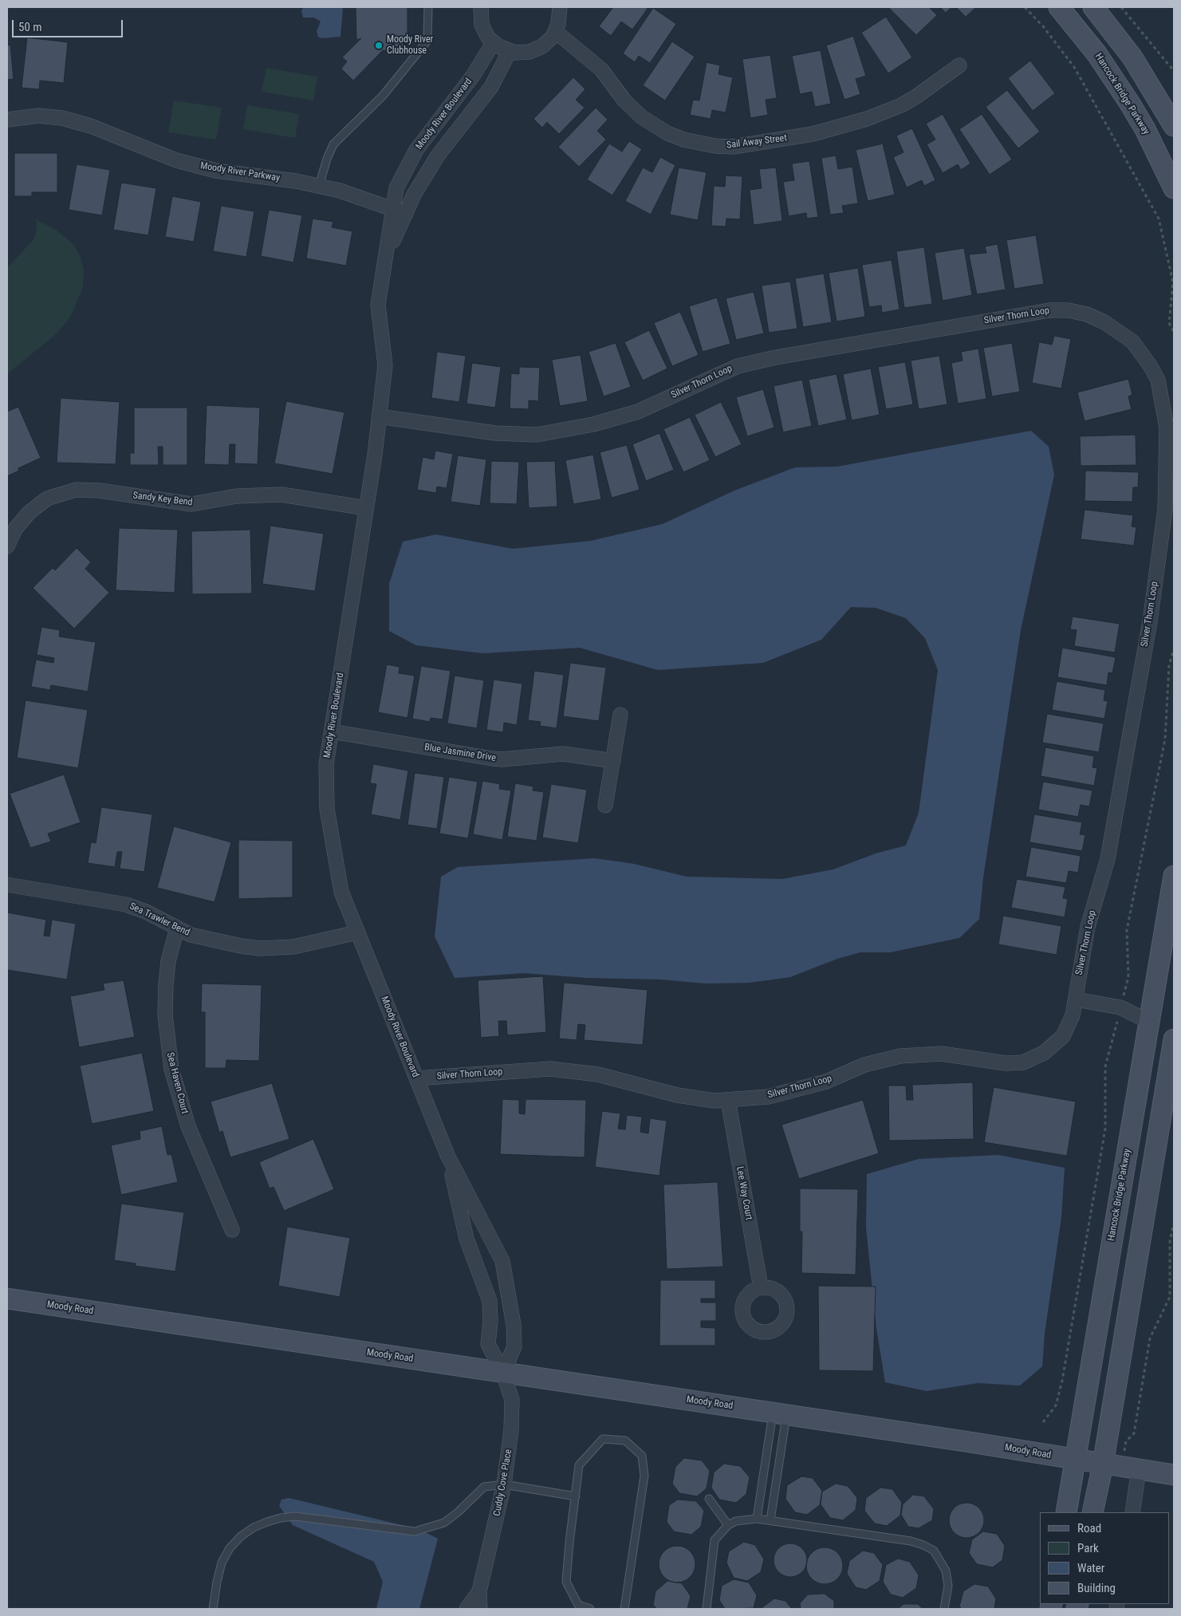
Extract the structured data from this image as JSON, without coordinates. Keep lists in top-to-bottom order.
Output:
{
  "streets": {
    "main road": ["Hancock Bridge Parkway", "Moody Road"],
    "street": [
      "Moody River Boulevard",
      "Sail Away Street",
      "Moody River Parkway",
      "Silver Thorn Loop",
      "Sandy Key Bend",
      "Blue Jasmine Drive",
      "Sea Trawler Bend",
      "Sea Haven Court",
      "Lee Way Court",
      "Cuddy Cove Place"
    ]
  },
  "crossings": [
    ["Hancock Bridge Parkway", "Moody Road"],
    ["Moody River Boulevard", "Moody River Parkway"],
    ["Moody River Boulevard", "Silver Thorn Loop"],
    ["Moody River Boulevard", "Sandy Key Bend"],
    ["Moody River Boulevard", "Blue Jasmine Drive"],
    ["Moody River Boulevard", "Sea Trawler Bend"],
    ["Moody River Boulevard", "Moody Road"],
    ["Moody River Boulevard", "Cuddy Cove Place"],
    ["Silver Thorn Loop", "Lee Way Court"],
    ["Sea Trawler Bend", "Sea Haven Court"],
    ["Moody Road", "Cuddy Cove Place"]
  ],
  "places": ["Moody River Clubhouse"],
  "legend": [
    "Road",
    "Park",
    "Water",
    "Building"
  ],
  "scale_bar": "50 m"
}
